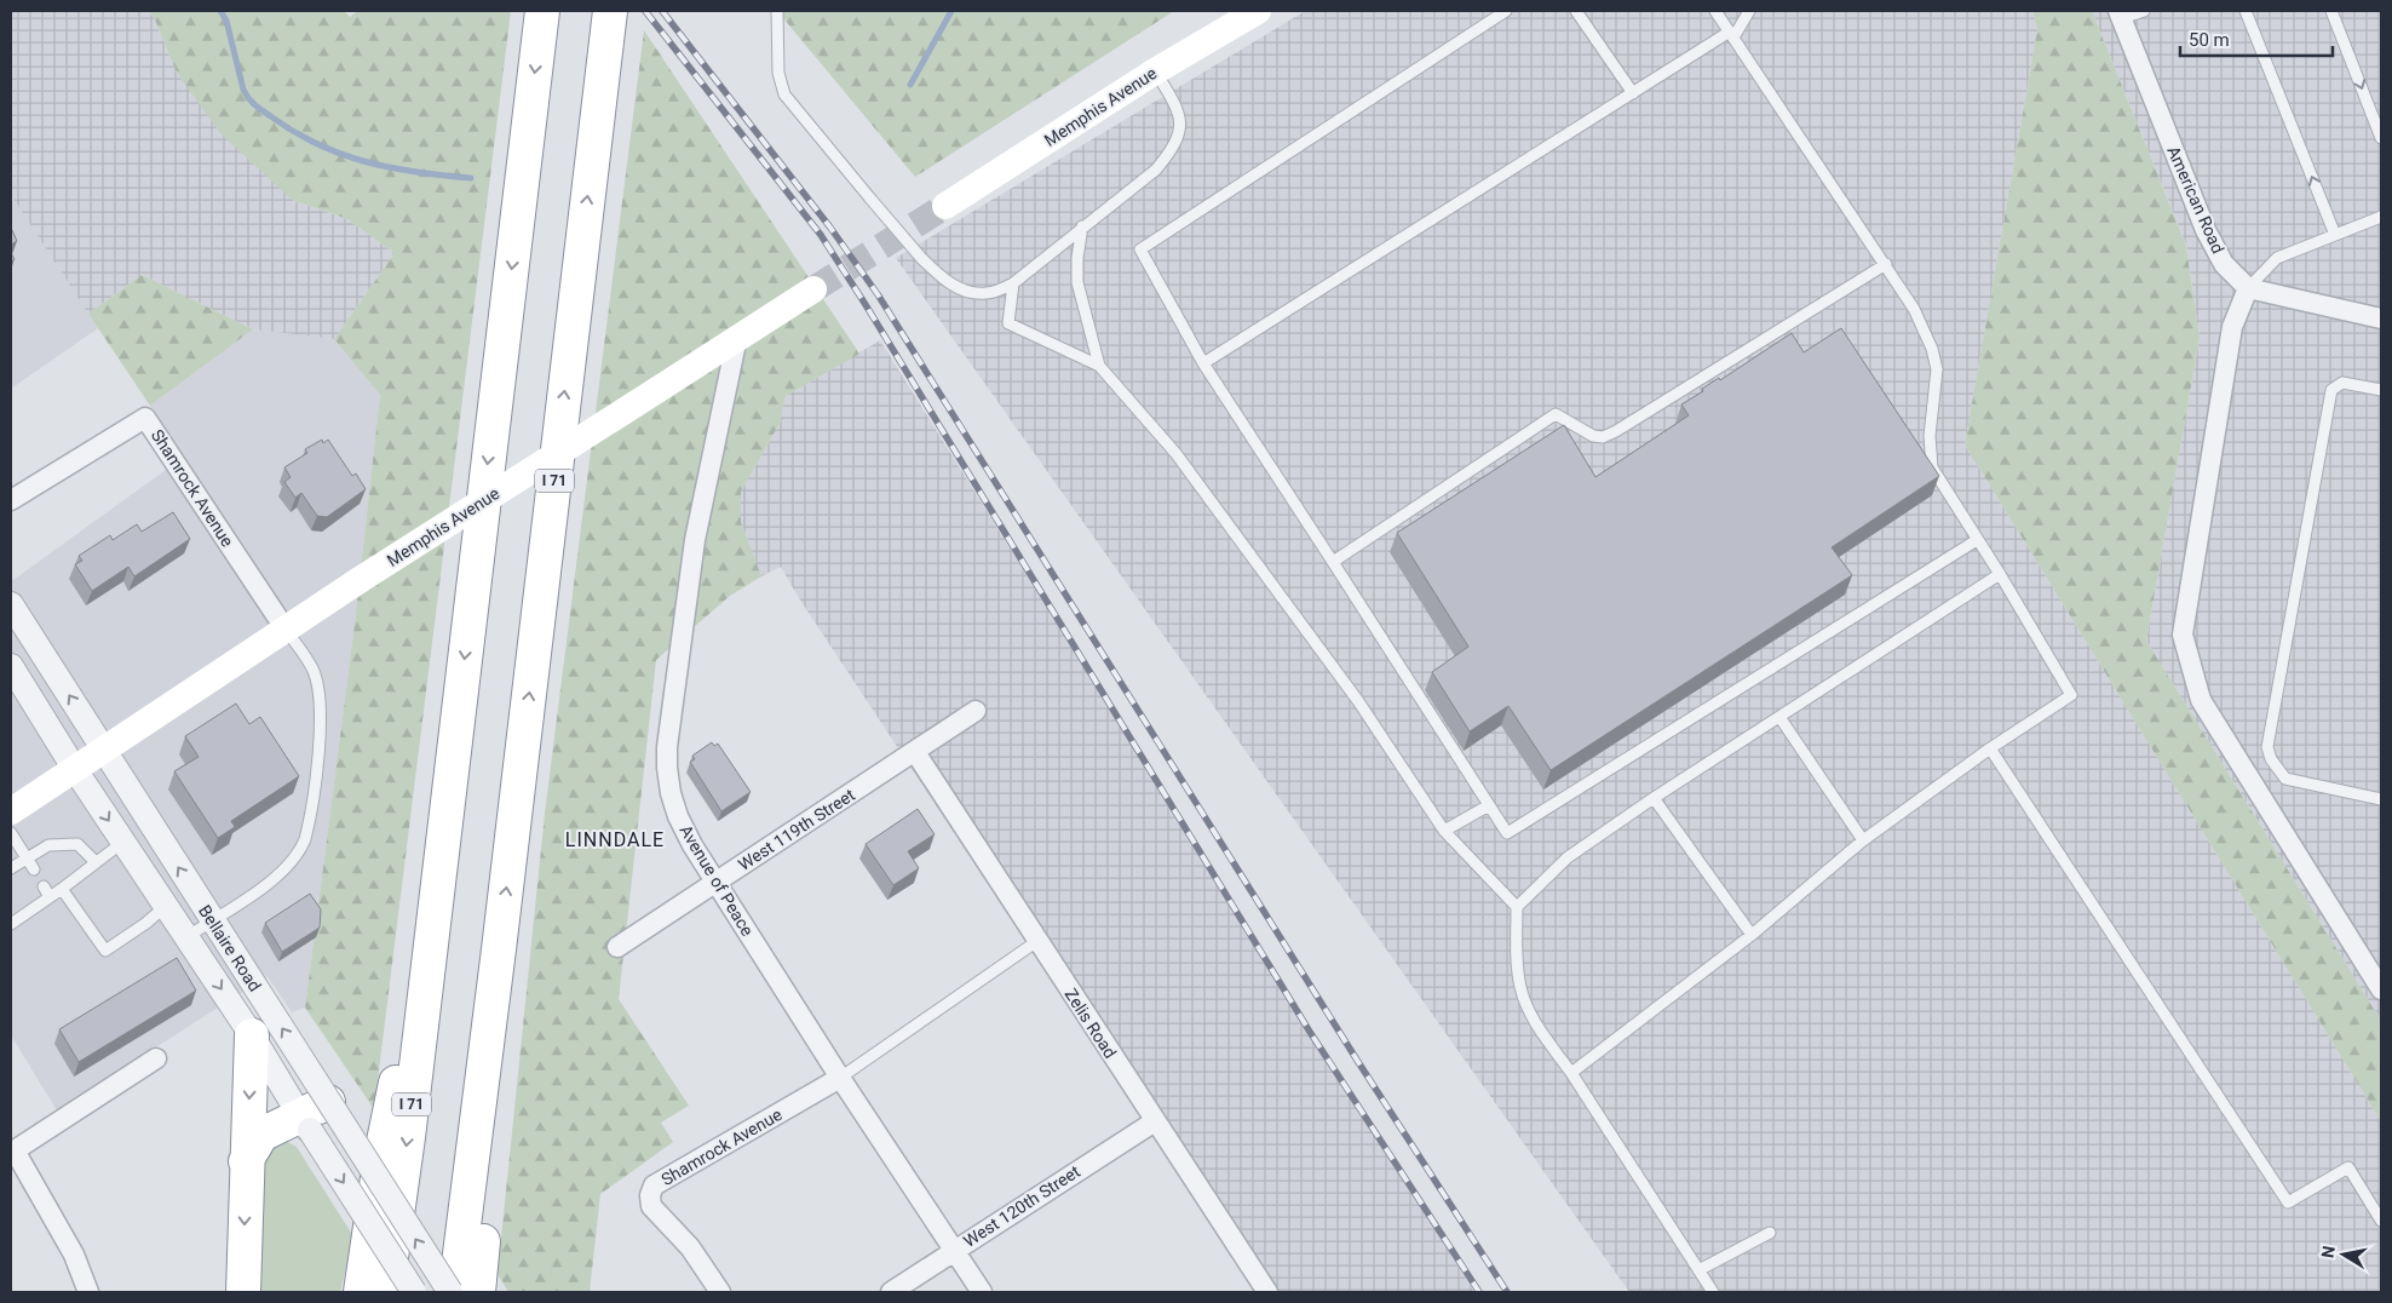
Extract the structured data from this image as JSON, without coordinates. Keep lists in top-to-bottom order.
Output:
{
  "streets": {
    "highway": ["I 71"],
    "main road": ["Memphis Avenue"],
    "street": [
      "American Road",
      "Shamrock Avenue",
      "West 119th Street",
      "Avenue of Peace",
      "Bellaire Road",
      "Zelis Road",
      "West 120th Street"
    ]
  },
  "crossings": [
    ["Memphis Avenue", "Shamrock Avenue"],
    ["Memphis Avenue", "Avenue of Peace"],
    ["Memphis Avenue", "Bellaire Road"],
    ["I 71", "Bellaire Road"],
    ["Shamrock Avenue", "Avenue of Peace"],
    ["West 119th Street", "Avenue of Peace"],
    ["West 119th Street", "Zelis Road"],
    ["Avenue of Peace", "West 120th Street"],
    ["Zelis Road", "West 120th Street"]
  ],
  "districts": ["LINNDALE"],
  "scale_bar": "50 m",
  "north": "left"
}
